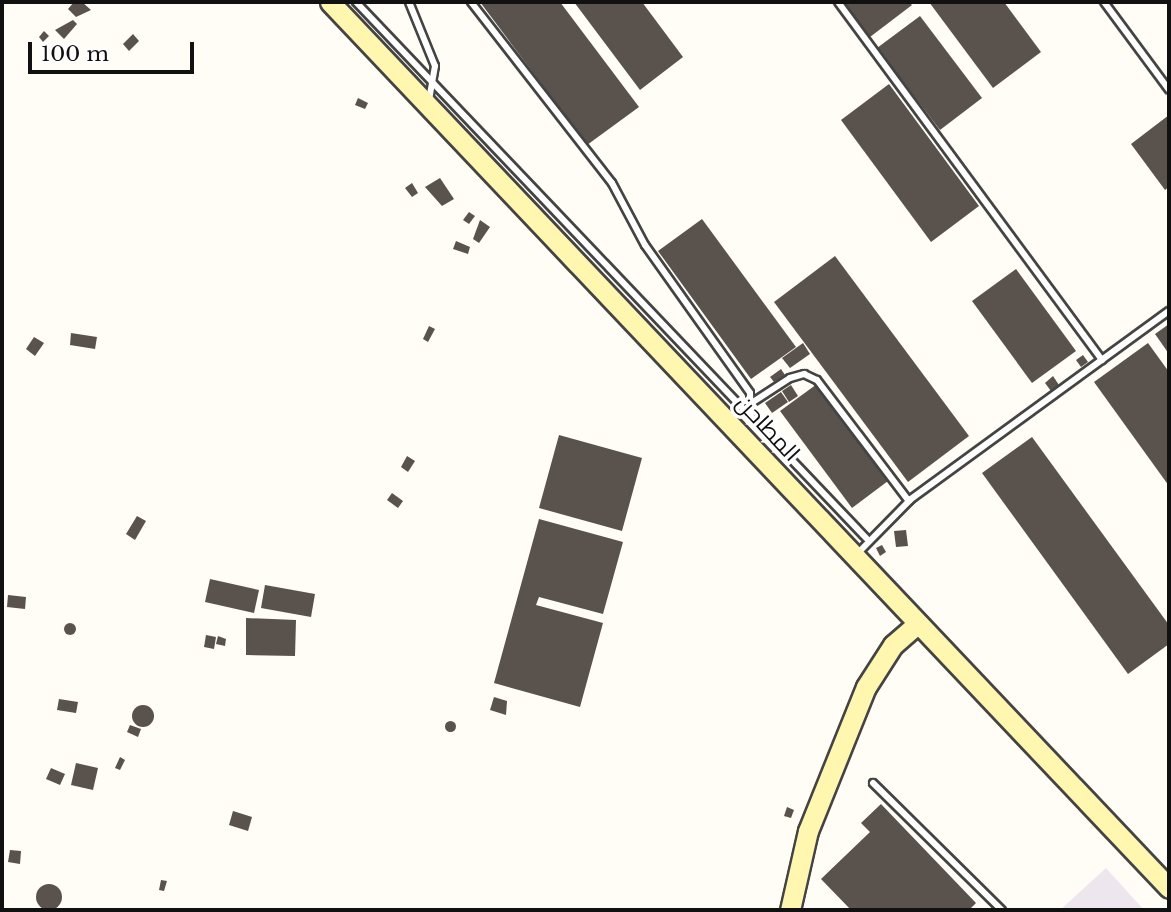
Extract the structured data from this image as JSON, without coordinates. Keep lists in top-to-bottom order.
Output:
{
  "streets": {
    "main road": ["المطاحن"]
  },
  "scale_bar": "100 m"
}
